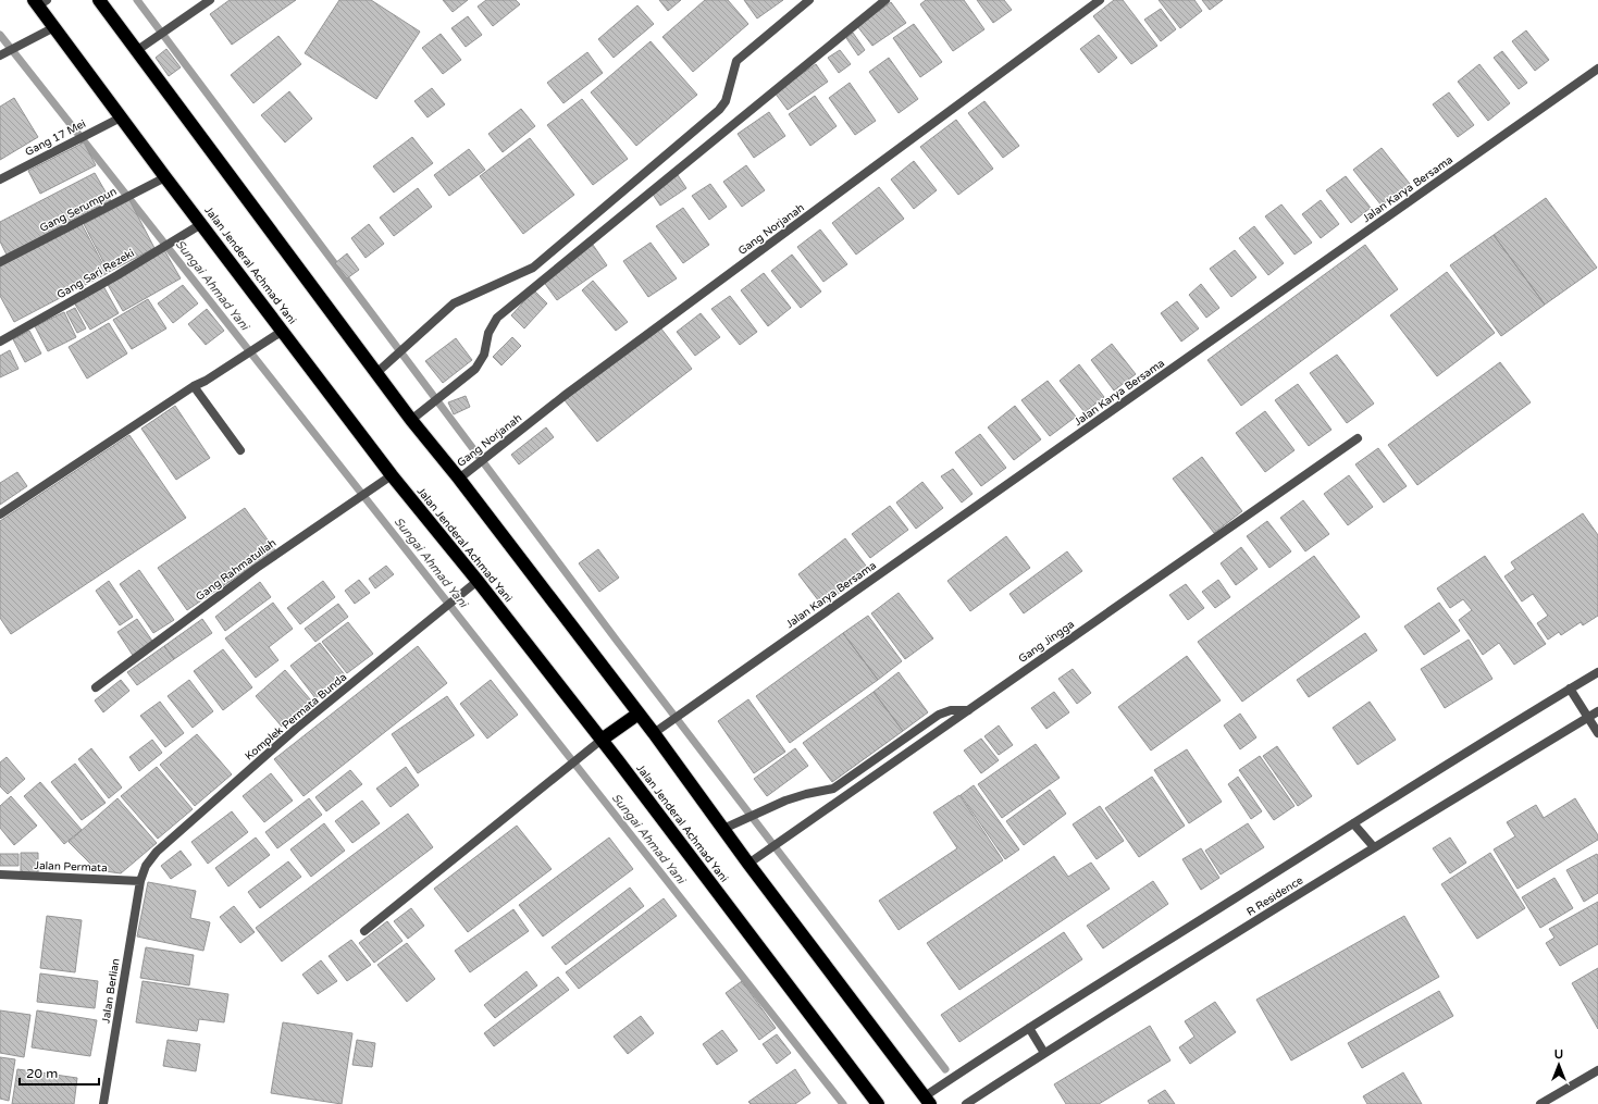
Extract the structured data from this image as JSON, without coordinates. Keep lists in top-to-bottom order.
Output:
{
  "streets": {
    "highway": ["Jalan Jenderal Achmad Yani"],
    "street": [
      "Gang 17 Mei",
      "Jalan Karya Bersama",
      "Gang Serumpun",
      "Gang Norjanah",
      "Gang Sari Rezeki",
      "Gang Rahmatullah",
      "Gang Jingga",
      "Komplek Permata Bunda",
      "Jalan Permata",
      "R Residence",
      "Jalan Berlian"
    ]
  },
  "crossings": [
    ["Gang 17 Mei", "Jalan Jenderal Achmad Yani"],
    ["Gang Serumpun", "Jalan Jenderal Achmad Yani"],
    ["Jalan Jenderal Achmad Yani", "Gang Sari Rezeki"],
    ["Jalan Jenderal Achmad Yani", "Gang Rahmatullah"],
    ["Jalan Jenderal Achmad Yani", "Komplek Permata Bunda"],
    ["Komplek Permata Bunda", "Jalan Permata"],
    ["Komplek Permata Bunda", "Jalan Berlian"],
    ["Jalan Permata", "Jalan Berlian"]
  ],
  "water": ["Sungai Ahmad Yani"],
  "scale_bar": "20 m",
  "north": "top"
}
